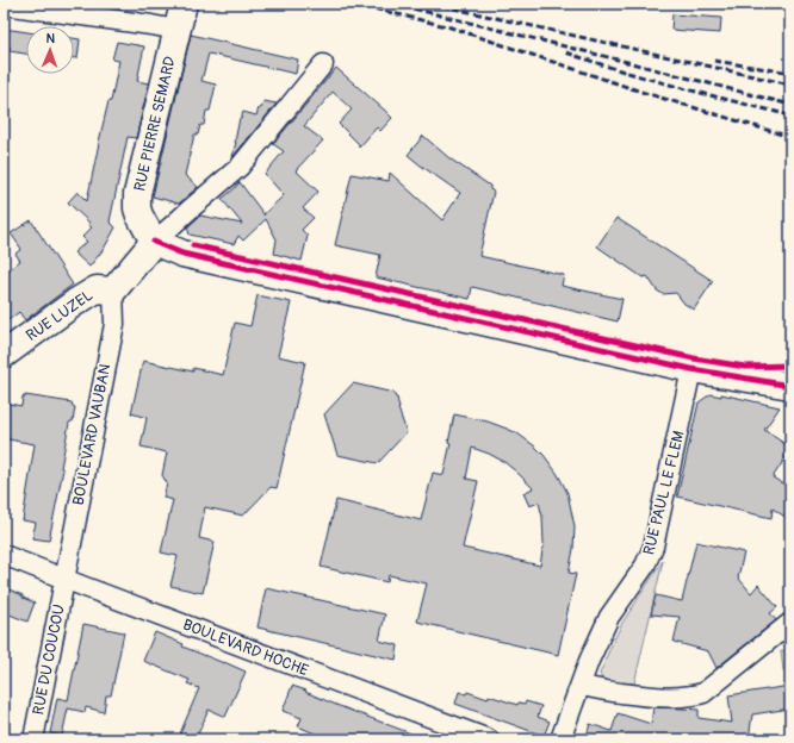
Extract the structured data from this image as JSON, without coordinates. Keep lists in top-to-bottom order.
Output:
{
  "streets": {
    "street": [
      "RUE PIERRE SEMARD",
      "RUE LUZEL",
      "BOULEVARD VAUBAN",
      "RUE PAUL LE FLEM",
      "BOULEVARD HOCHE",
      "RUE DU COUCOU"
    ]
  },
  "crossings": [
    ["RUE PIERRE SEMARD", "RUE LUZEL"],
    ["RUE LUZEL", "BOULEVARD VAUBAN"],
    ["BOULEVARD VAUBAN", "BOULEVARD HOCHE"],
    ["BOULEVARD VAUBAN", "RUE DU COUCOU"],
    ["BOULEVARD HOCHE", "RUE DU COUCOU"]
  ],
  "north": "top"
}
